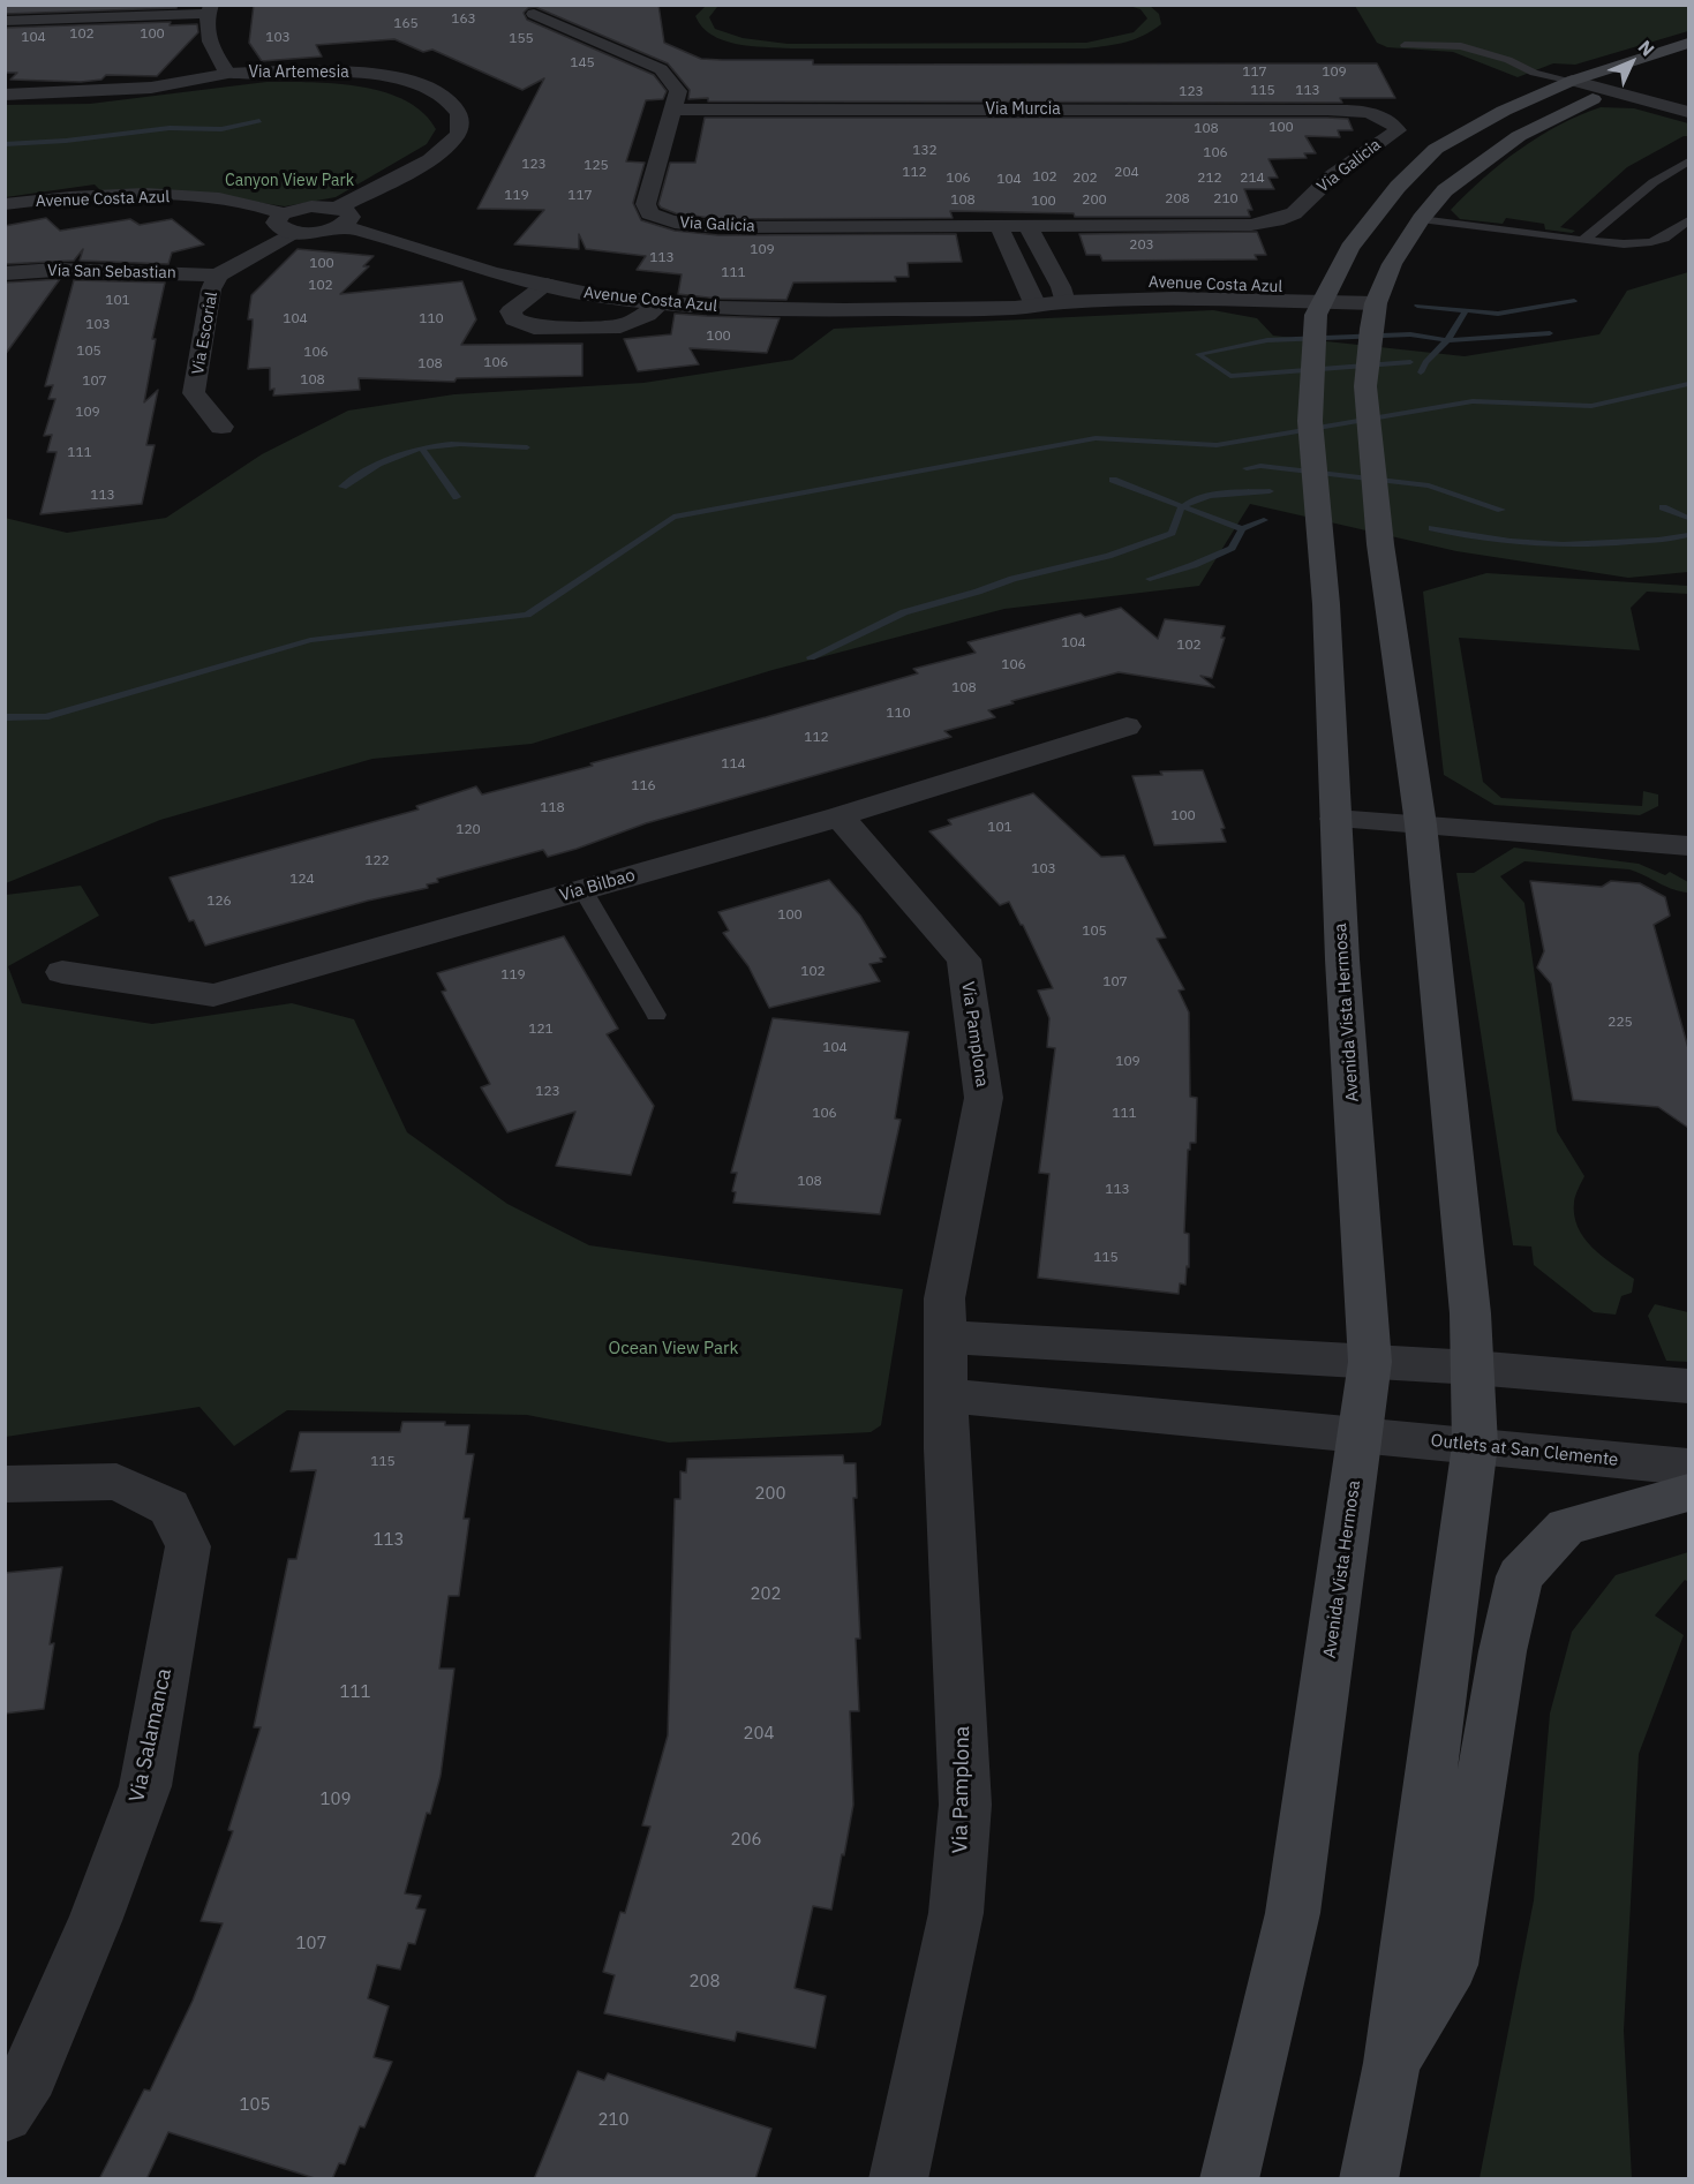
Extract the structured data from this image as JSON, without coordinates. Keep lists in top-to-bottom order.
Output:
{
  "streets": {
    "main road": ["Avenida Vista Hermosa"],
    "street": [
      "Via Artemesia",
      "Via Murcia",
      "Via Galicia",
      "Avenue Costa Azul",
      "Via San Sebastian",
      "Via Escorial",
      "Via Bilbao",
      "Via Pamplona",
      "Outlets at San Clemente",
      "Via Salamanca"
    ]
  },
  "crossings": [
    ["Via Artemesia", "Avenue Costa Azul"],
    ["Via Murcia", "Via Galicia"],
    ["Avenue Costa Azul", "Via Escorial"],
    ["Avenue Costa Azul", "Avenida Vista Hermosa"],
    ["Via San Sebastian", "Via Escorial"],
    ["Via Bilbao", "Via Pamplona"],
    ["Avenida Vista Hermosa", "Outlets at San Clemente"]
  ],
  "parks": ["Canyon View Park", "Ocean View Park"],
  "house_numbers": [
    "163",
    "165",
    "102",
    "100",
    "104",
    "103",
    "155",
    "145",
    "117",
    "109",
    "115",
    "113",
    "123",
    "100",
    "108",
    "132",
    "106",
    "123",
    "125",
    "112",
    "204",
    "102",
    "106",
    "202",
    "212",
    "214",
    "104",
    "119",
    "117",
    "208",
    "210",
    "108",
    "200",
    "100",
    "203",
    "109",
    "113",
    "100",
    "111",
    "102",
    "101",
    "104",
    "110",
    "103",
    "100",
    "105",
    "106",
    "106",
    "108",
    "108",
    "107",
    "109",
    "111",
    "113",
    "104",
    "102",
    "106",
    "108",
    "110",
    "112",
    "114",
    "116",
    "118",
    "100",
    "101",
    "120",
    "122",
    "103",
    "124",
    "126",
    "100",
    "105",
    "102",
    "119",
    "107",
    "225",
    "121",
    "104",
    "109",
    "123",
    "106",
    "111",
    "108",
    "113",
    "115",
    "115",
    "200",
    "113",
    "202",
    "111",
    "204",
    "109",
    "206",
    "107",
    "208",
    "105",
    "210"
  ],
  "north": "top right"
}
